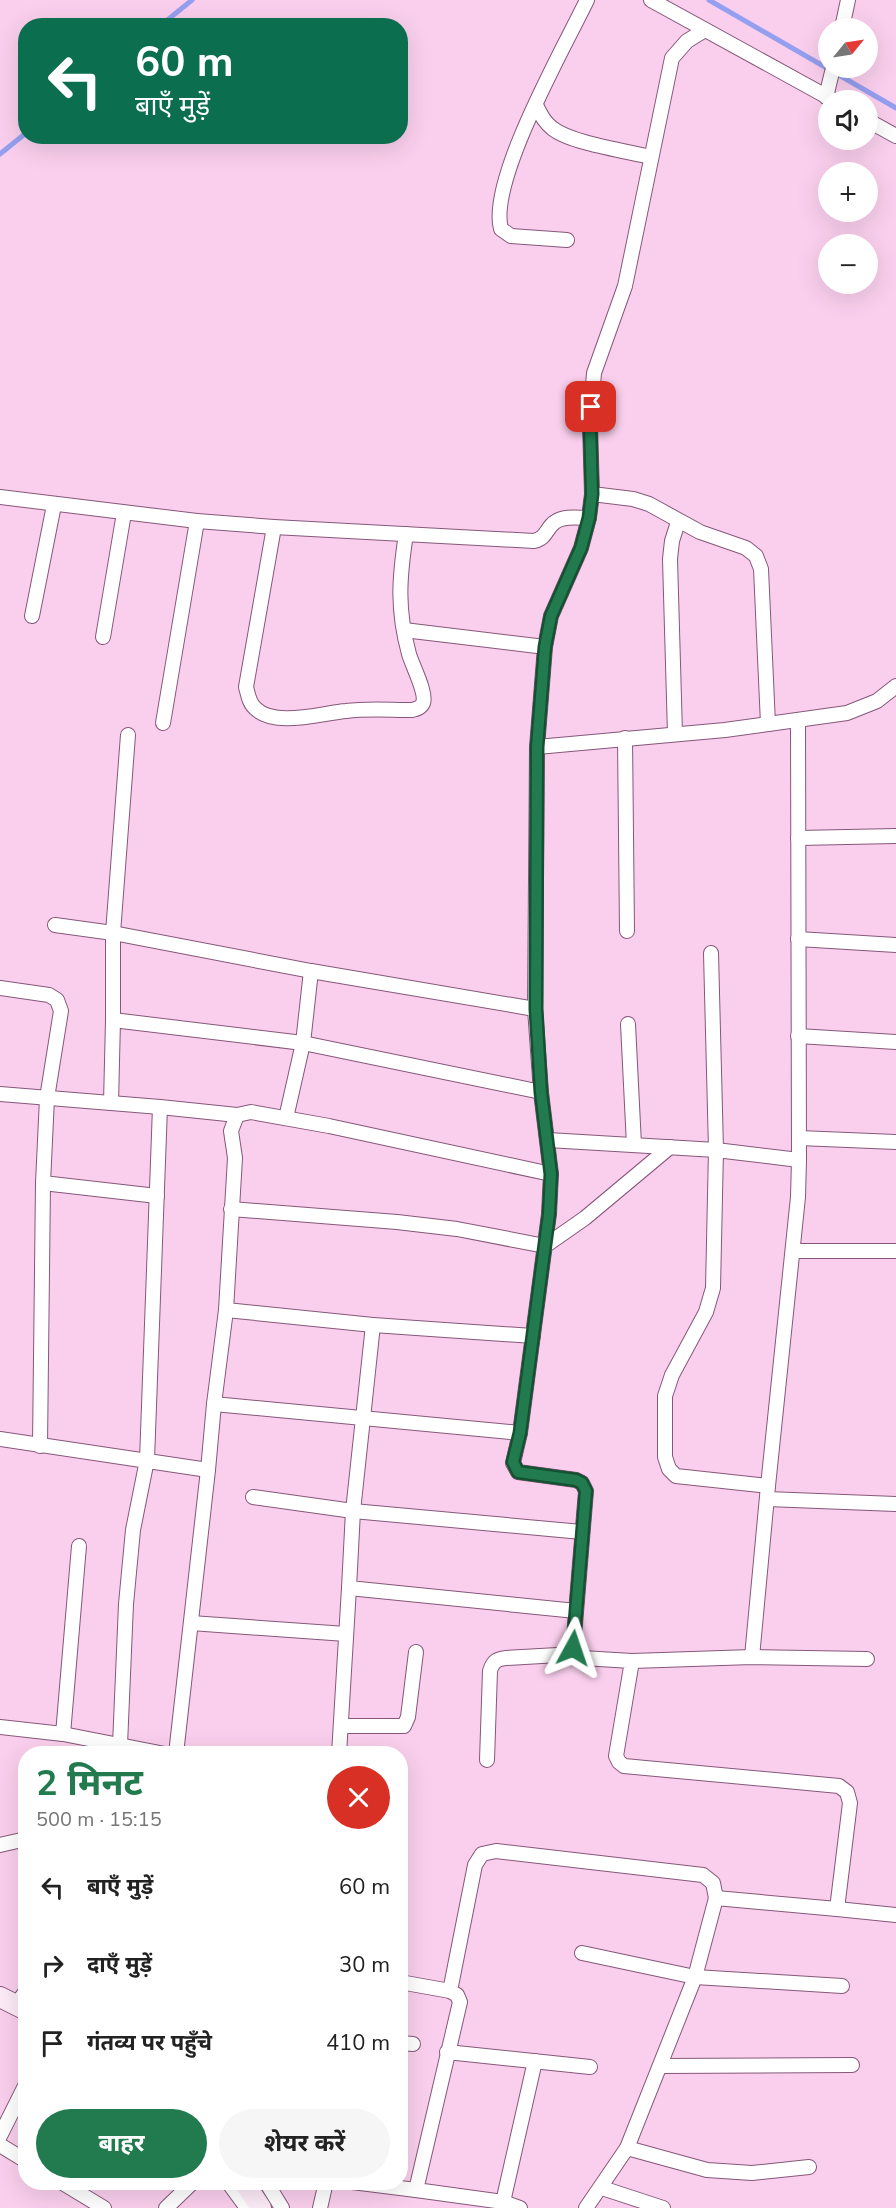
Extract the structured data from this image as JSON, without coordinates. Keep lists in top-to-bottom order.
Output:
{
  "north": "top right",
  "page": {
    "map_buttons": ["+", "−"],
    "turn": ["60 m", "बाएँ मुड़ें"],
    "heading": ["2 मिनट", "500 m · 15:15"],
    "list": [
      {
        "name": "बाएँ मुड़ें",
        "value": "60 m"
      },
      {
        "name": "दाएँ मुड़ें",
        "value": "30 m"
      },
      {
        "name": "गंतव्य पर पहुँचे",
        "value": "410 m"
      }
    ],
    "buttons": ["बाहर", "शेयर करें"]
  }
}
